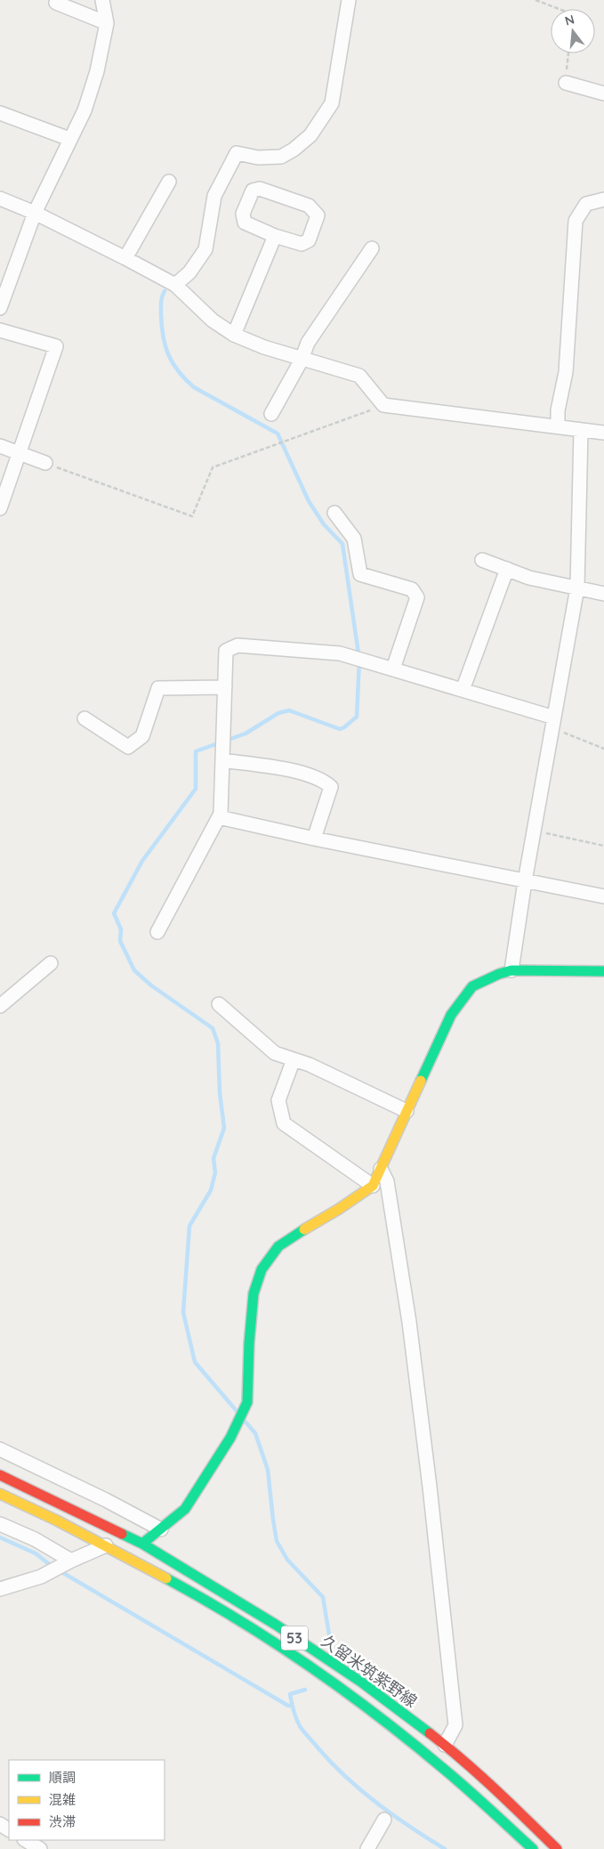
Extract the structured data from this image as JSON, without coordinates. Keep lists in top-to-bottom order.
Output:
{
  "streets": {
    "main road": ["53", "久留米筑紫野線"]
  },
  "legend": ["順調", "混雑", "渋滞"],
  "north": "top"
}
